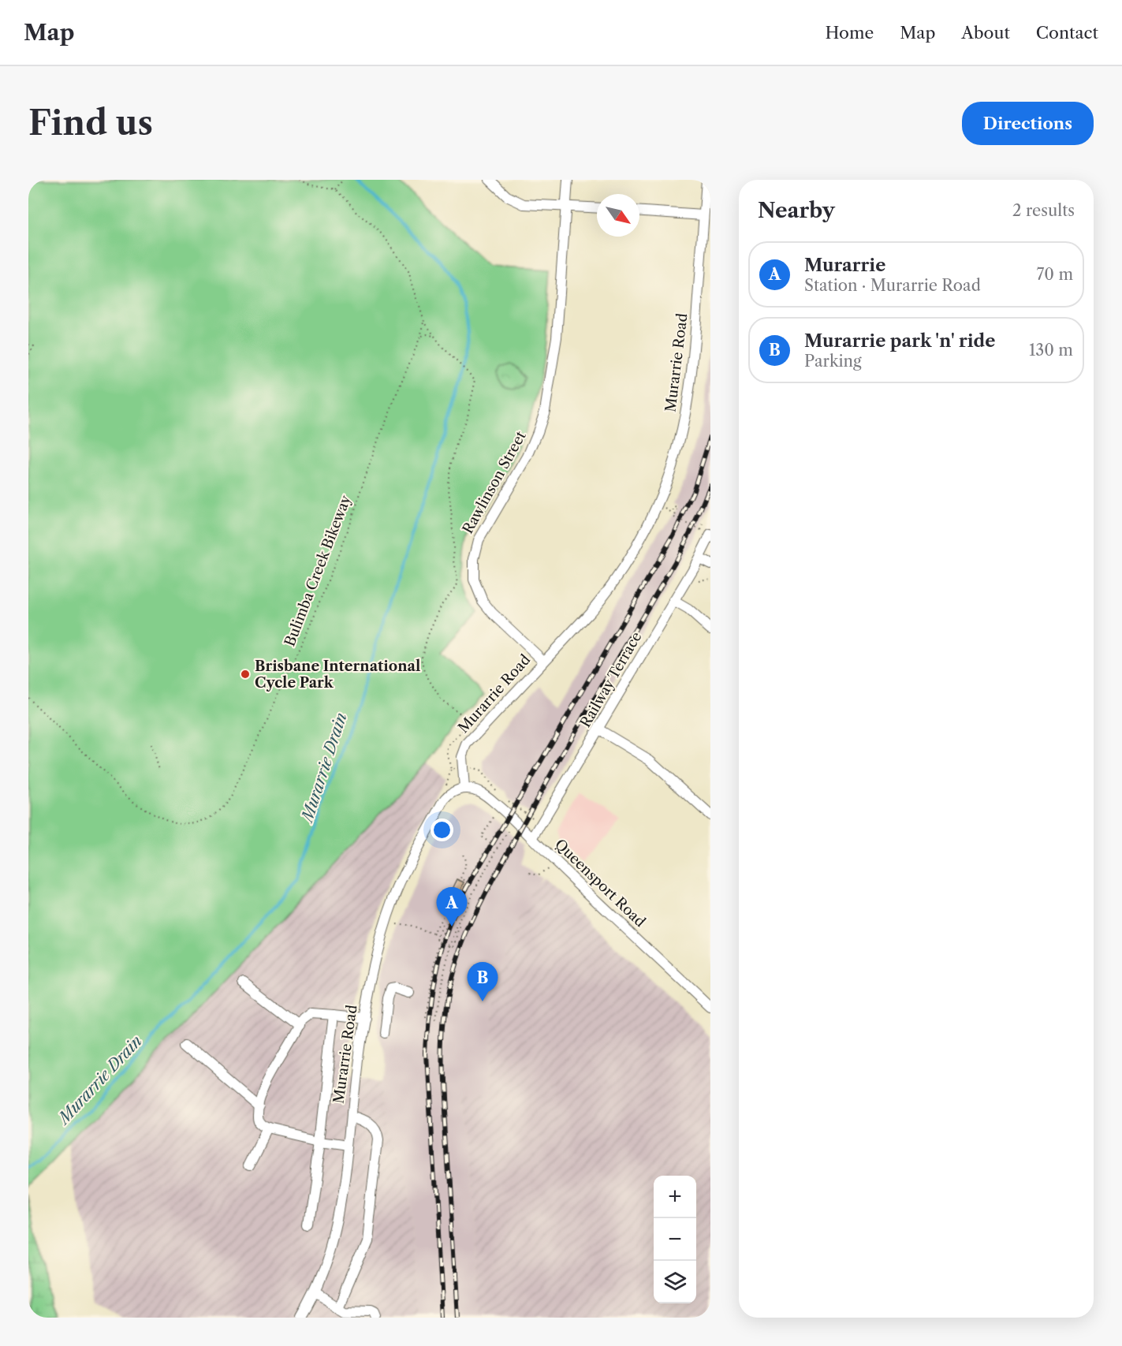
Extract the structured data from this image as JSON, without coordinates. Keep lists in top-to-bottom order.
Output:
{
  "streets": {
    "street": [
      "Murarrie Road",
      "Rawlinson Street",
      "Railway Terrace",
      "Queensport Road"
    ],
    "path": ["Bulimba Creek Bikeway"]
  },
  "crossings": [
    ["Murarrie Road", "Rawlinson Street"],
    ["Murarrie Road", "Queensport Road"],
    ["Railway Terrace", "Queensport Road"]
  ],
  "water": ["Murarrie Drain"],
  "places": ["Brisbane International Cycle Park"],
  "north": "bottom right",
  "page": {
    "header": "Map",
    "nav": [
      "Home",
      "Map",
      "About",
      "Contact"
    ],
    "buttons": "Directions",
    "title": "Find us",
    "heading": ["Nearby", "2 results"],
    "list": [
      {
        "mark": "A",
        "name": "Murarrie",
        "note": "Station · Murarrie Road",
        "value": "70 m"
      },
      {
        "mark": "B",
        "name": "Murarrie park 'n' ride",
        "note": "Parking",
        "value": "130 m"
      }
    ],
    "pins": ["A", "B"],
    "map_buttons": ["+", "−"]
  }
}
